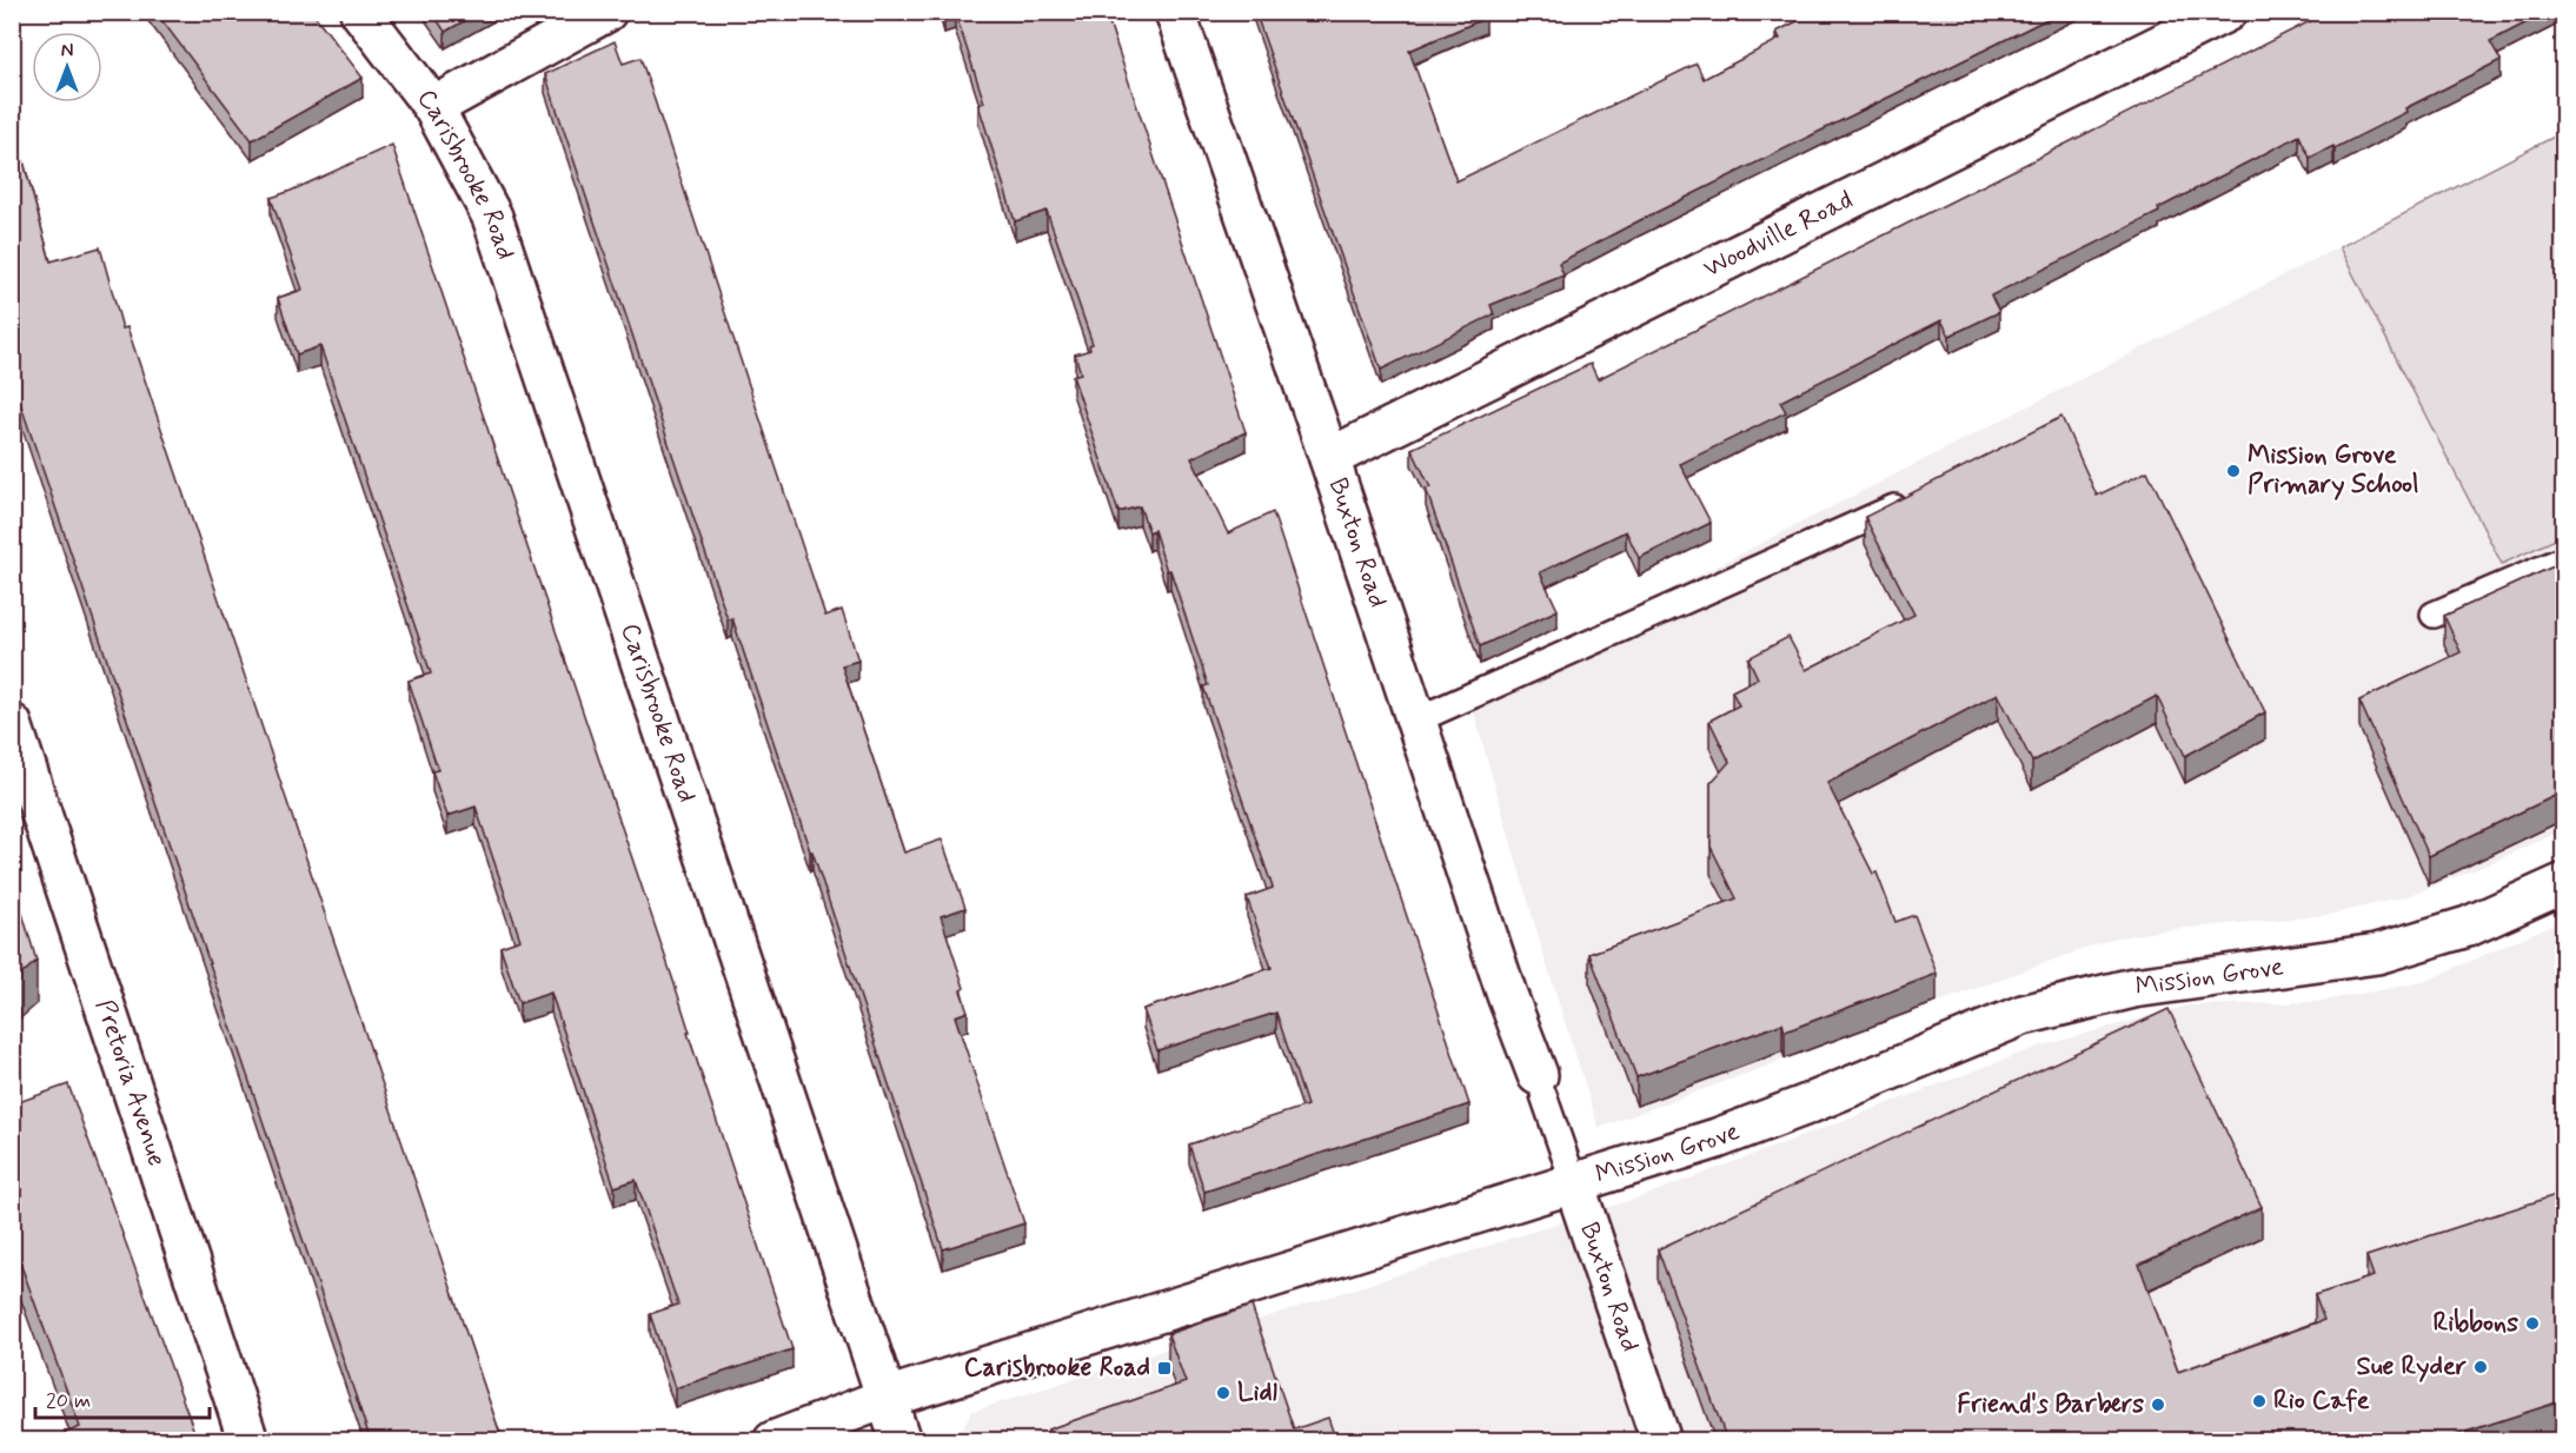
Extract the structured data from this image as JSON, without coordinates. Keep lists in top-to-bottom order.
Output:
{
  "streets": {
    "street": [
      "Carisbrooke Road",
      "Woodville Road",
      "Buxton Road",
      "Mission Grove",
      "Pretoria Avenue"
    ]
  },
  "crossings": [
    ["Carisbrooke Road", "Mission Grove"],
    ["Woodville Road", "Buxton Road"],
    ["Buxton Road", "Mission Grove"]
  ],
  "places": {
    "other": [
      "Mission Grove Primary School",
      "Ribbons",
      "Sue Ryder",
      "Lidl",
      "Rio Cafe",
      "Friend's Barbers"
    ],
    "transit": ["Carisbrooke Road"]
  },
  "scale_bar": "20 m",
  "north": "top"
}
